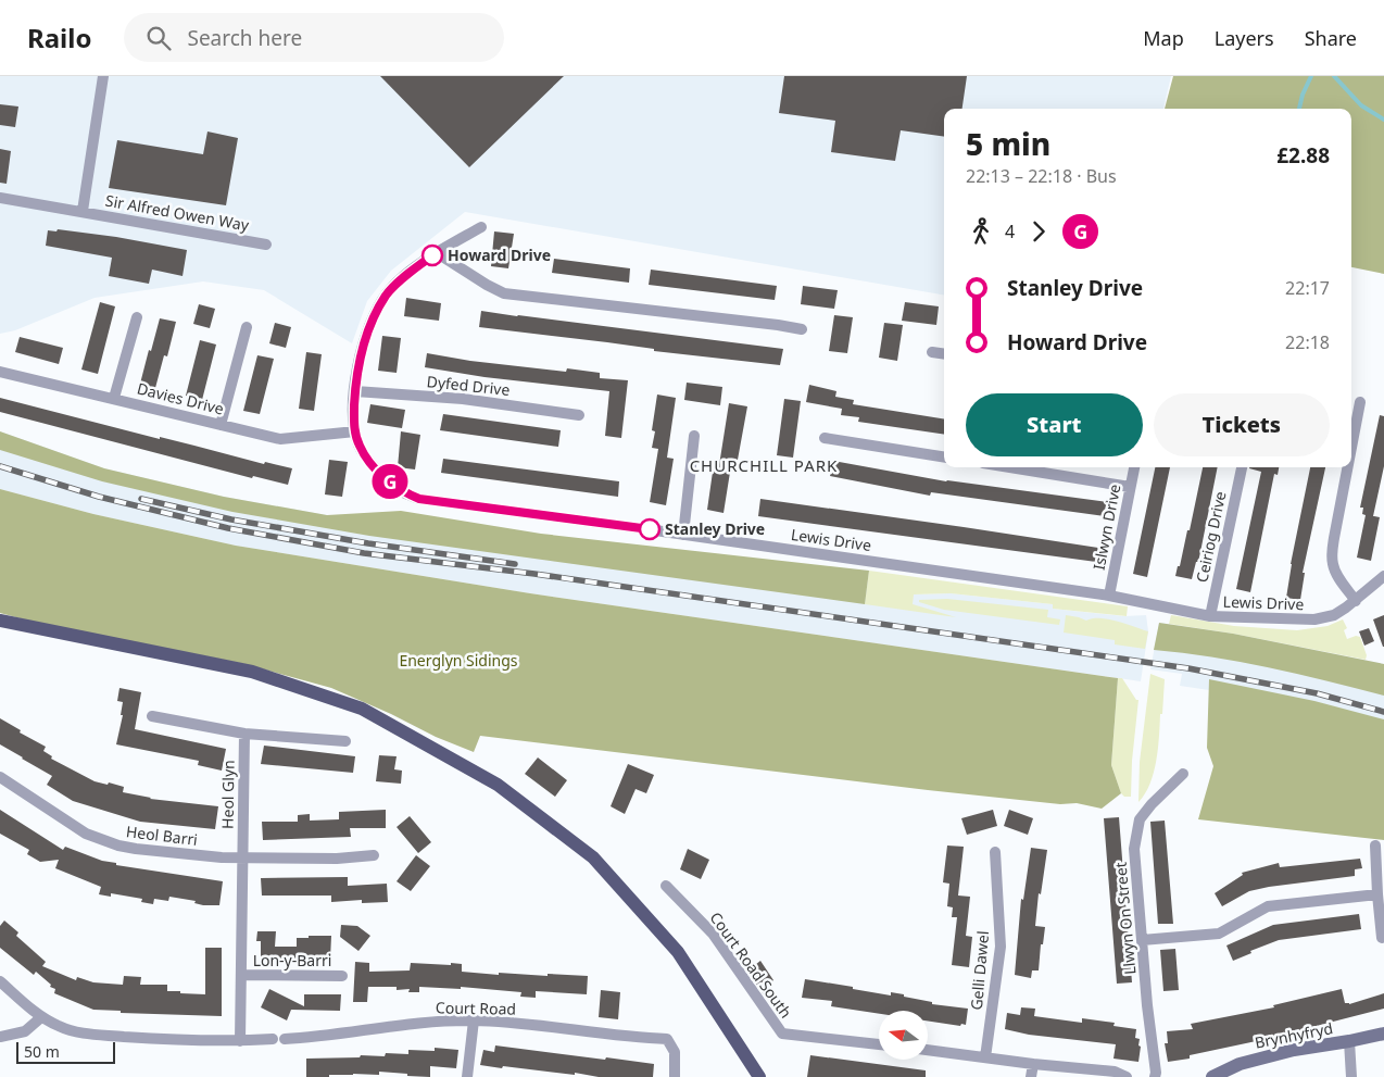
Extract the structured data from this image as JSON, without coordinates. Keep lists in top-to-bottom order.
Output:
{
  "streets": {
    "main road": ["Brynhyfryd"],
    "street": [
      "Sir Alfred Owen Way",
      "Dyfed Drive",
      "Davies Drive",
      "Islwyn Drive",
      "Ceiriog Drive",
      "Lewis Drive",
      "Heol Glyn",
      "Heol Barri",
      "Llwyn On Street",
      "Lon-y-Barri",
      "Court Road South",
      "Gelli Dawel",
      "Court Road"
    ]
  },
  "crossings": [
    ["Dyfed Drive", "Lewis Drive"],
    ["Davies Drive", "Lewis Drive"],
    ["Islwyn Drive", "Lewis Drive"],
    ["Ceiriog Drive", "Lewis Drive"],
    ["Heol Glyn", "Heol Barri"]
  ],
  "districts": ["CHURCHILL PARK"],
  "parks": ["Energlyn Sidings"],
  "places": ["Howard Drive", "Stanley Drive"],
  "lines": ["bus line G"],
  "scale_bar": "50 m",
  "north": "left",
  "page": {
    "header": "Railo",
    "search": "Search here",
    "nav": ["Map", "Layers", "Share"],
    "on_map": "G",
    "heading": ["5 min", "22:13 – 22:18 · Bus", "£2.88"],
    "legs": ["4", "G"],
    "list": [
      {
        "name": "Stanley Drive",
        "value": "22:17"
      },
      {
        "name": "Howard Drive",
        "value": "22:18"
      }
    ],
    "buttons": ["Start", "Tickets"],
    "scale": "50 m"
  }
}
